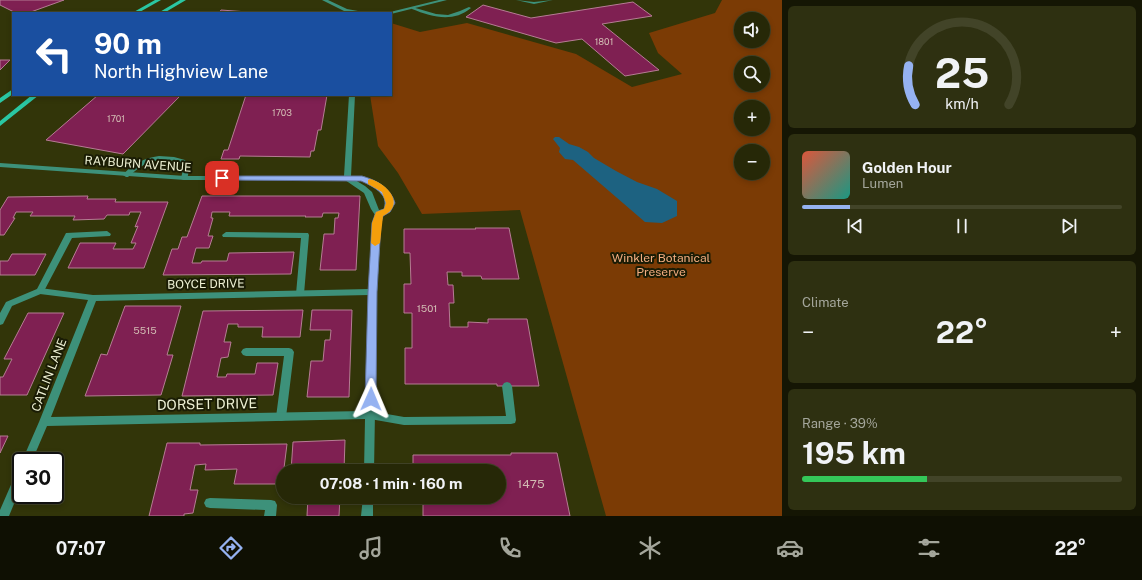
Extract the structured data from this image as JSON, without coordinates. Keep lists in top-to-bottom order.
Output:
{
  "streets": {
    "street": [
      "RAYBURN AVENUE",
      "BOYCE DRIVE",
      "CATLIN LANE",
      "DORSET DRIVE"
    ]
  },
  "crossings": [
    ["BOYCE DRIVE", "CATLIN LANE"],
    ["CATLIN LANE", "DORSET DRIVE"]
  ],
  "parks": ["Winkler Botanical Preserve"],
  "house_numbers": [
    "1801",
    "1703",
    "1701",
    "1501",
    "5515",
    "1475"
  ],
  "page": {
    "map_buttons": ["+", "−"],
    "turn": ["90 m", "North Highview Lane"],
    "song": ["Golden Hour", "Lumen"],
    "tile": [
      "Climate",
      ["Range · 39%", "195 km"]
    ],
    "heat": ["−", "22°", "+"],
    "limit": "30",
    "trip": "07:08 · 1 min · 160 m",
    "tabs": ["07:07", "22°"],
    "gauge": ["25", "km/h"]
  }
}
